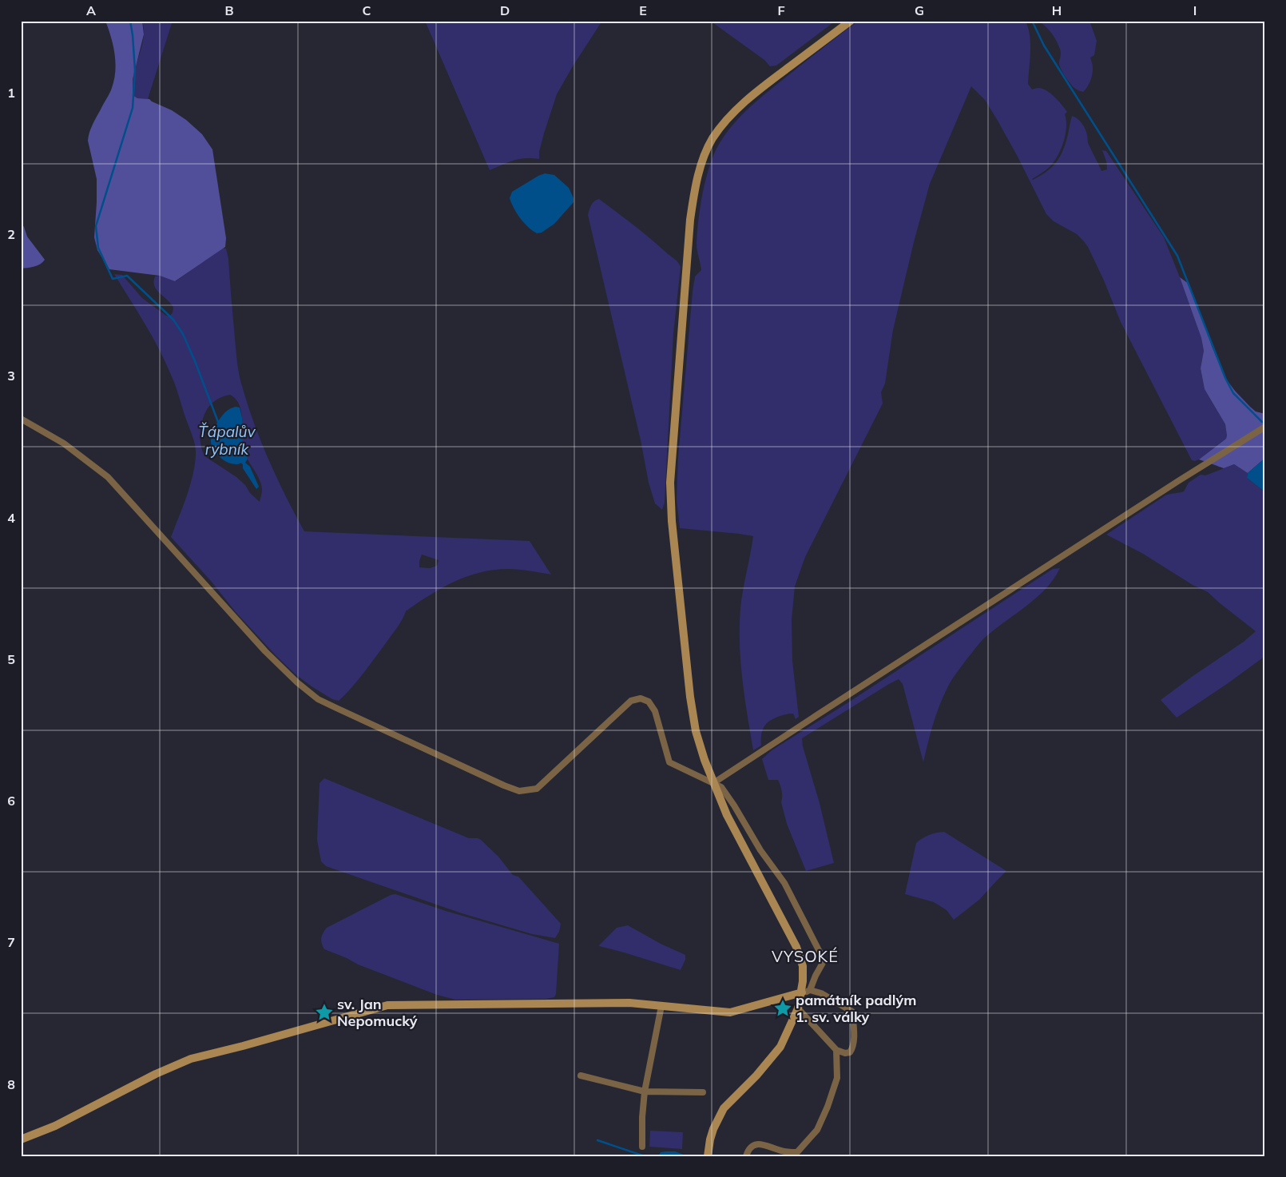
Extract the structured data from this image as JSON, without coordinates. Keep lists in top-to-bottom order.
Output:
{
  "districts": ["VYSOKÉ"],
  "water": ["Ťápalův rybník"],
  "places": {
    "place": ["památník padlým 1. sv. války", "sv. Jan Nepomucký"]
  },
  "grid": {
    "columns": [
      "A",
      "B",
      "C",
      "D",
      "E",
      "F",
      "G",
      "H",
      "I"
    ],
    "rows": [
      "1",
      "2",
      "3",
      "4",
      "5",
      "6",
      "7",
      "8"
    ]
  }
}
